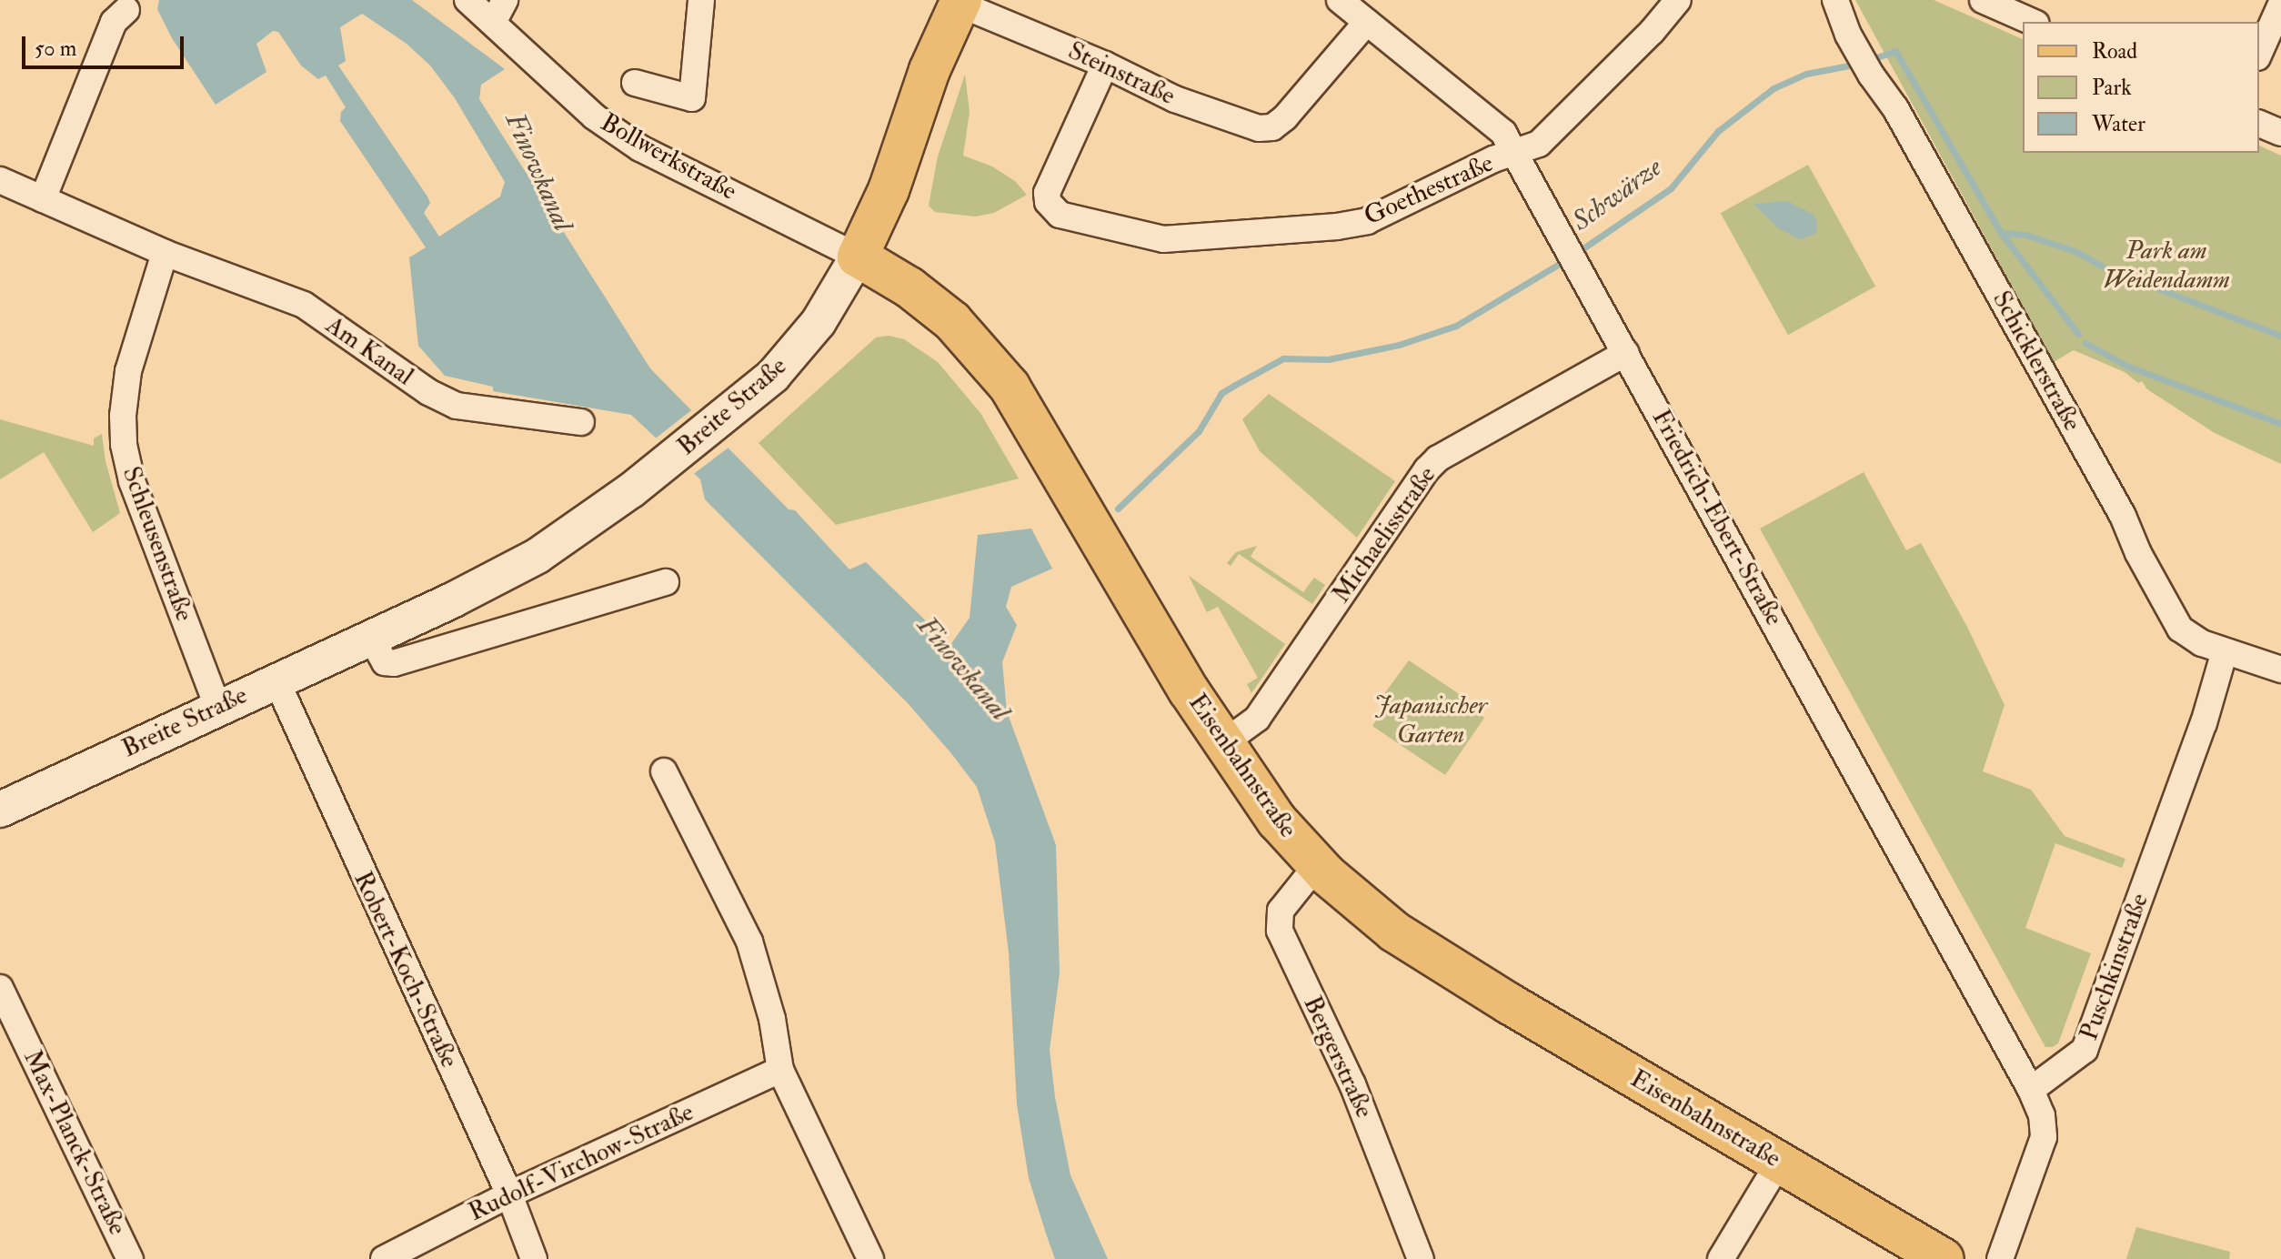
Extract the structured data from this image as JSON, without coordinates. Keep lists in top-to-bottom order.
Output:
{
  "streets": {
    "main road": ["Breite Straße", "Eisenbahnstraße"],
    "street": [
      "Steinstraße",
      "Bollwerkstraße",
      "Goethestraße",
      "Am Kanal",
      "Schicklerstraße",
      "Friedrich-Ebert-Straße",
      "Michaelisstraße",
      "Schleusenstraße",
      "Puschkinstraße",
      "Robert-Koch-Straße",
      "Bergerstraße",
      "Max-Planck-Straße",
      "Rudolf-Virchow-Straße"
    ]
  },
  "crossings": [
    ["Steinstraße", "Goethestraße"],
    ["Steinstraße", "Breite Straße"],
    ["Steinstraße", "Friedrich-Ebert-Straße"],
    ["Bollwerkstraße", "Breite Straße"],
    ["Bollwerkstraße", "Eisenbahnstraße"],
    ["Goethestraße", "Friedrich-Ebert-Straße"],
    ["Am Kanal", "Schleusenstraße"],
    ["Schicklerstraße", "Puschkinstraße"],
    ["Breite Straße", "Schleusenstraße"],
    ["Breite Straße", "Eisenbahnstraße"],
    ["Breite Straße", "Robert-Koch-Straße"],
    ["Friedrich-Ebert-Straße", "Michaelisstraße"],
    ["Friedrich-Ebert-Straße", "Puschkinstraße"],
    ["Michaelisstraße", "Eisenbahnstraße"],
    ["Eisenbahnstraße", "Bergerstraße"],
    ["Robert-Koch-Straße", "Rudolf-Virchow-Straße"]
  ],
  "water": ["Finowkanal", "Schwärze"],
  "parks": ["Park am Weidendamm", "Japanischer Garten"],
  "legend": ["Road", "Park", "Water"],
  "scale_bar": "50 m"
}
